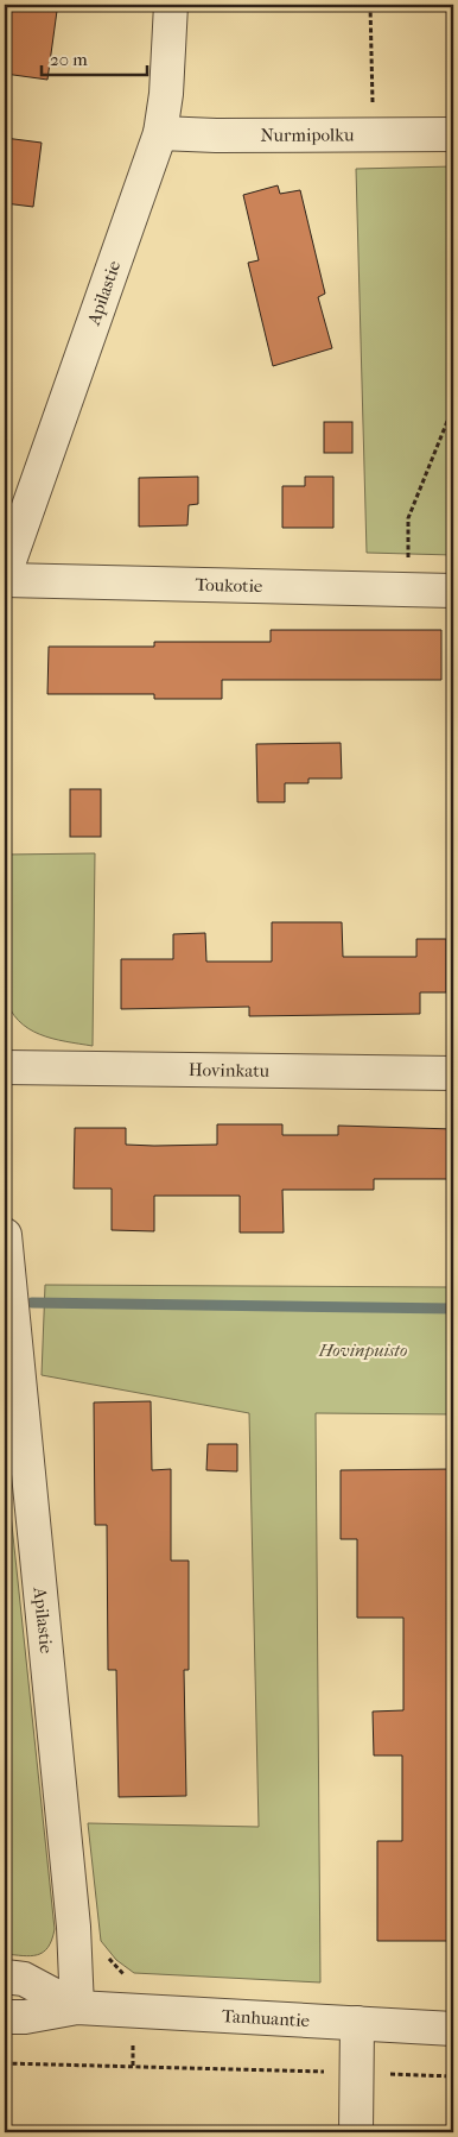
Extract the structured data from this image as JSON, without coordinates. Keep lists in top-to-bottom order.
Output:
{
  "streets": {
    "street": [
      "Nurmipolku",
      "Apilastie",
      "Toukotie",
      "Hovinkatu",
      "Tanhuantie"
    ]
  },
  "crossings": [
    ["Nurmipolku", "Apilastie"],
    ["Apilastie", "Tanhuantie"]
  ],
  "parks": ["Hovinpuisto"],
  "scale_bar": "20 m"
}
